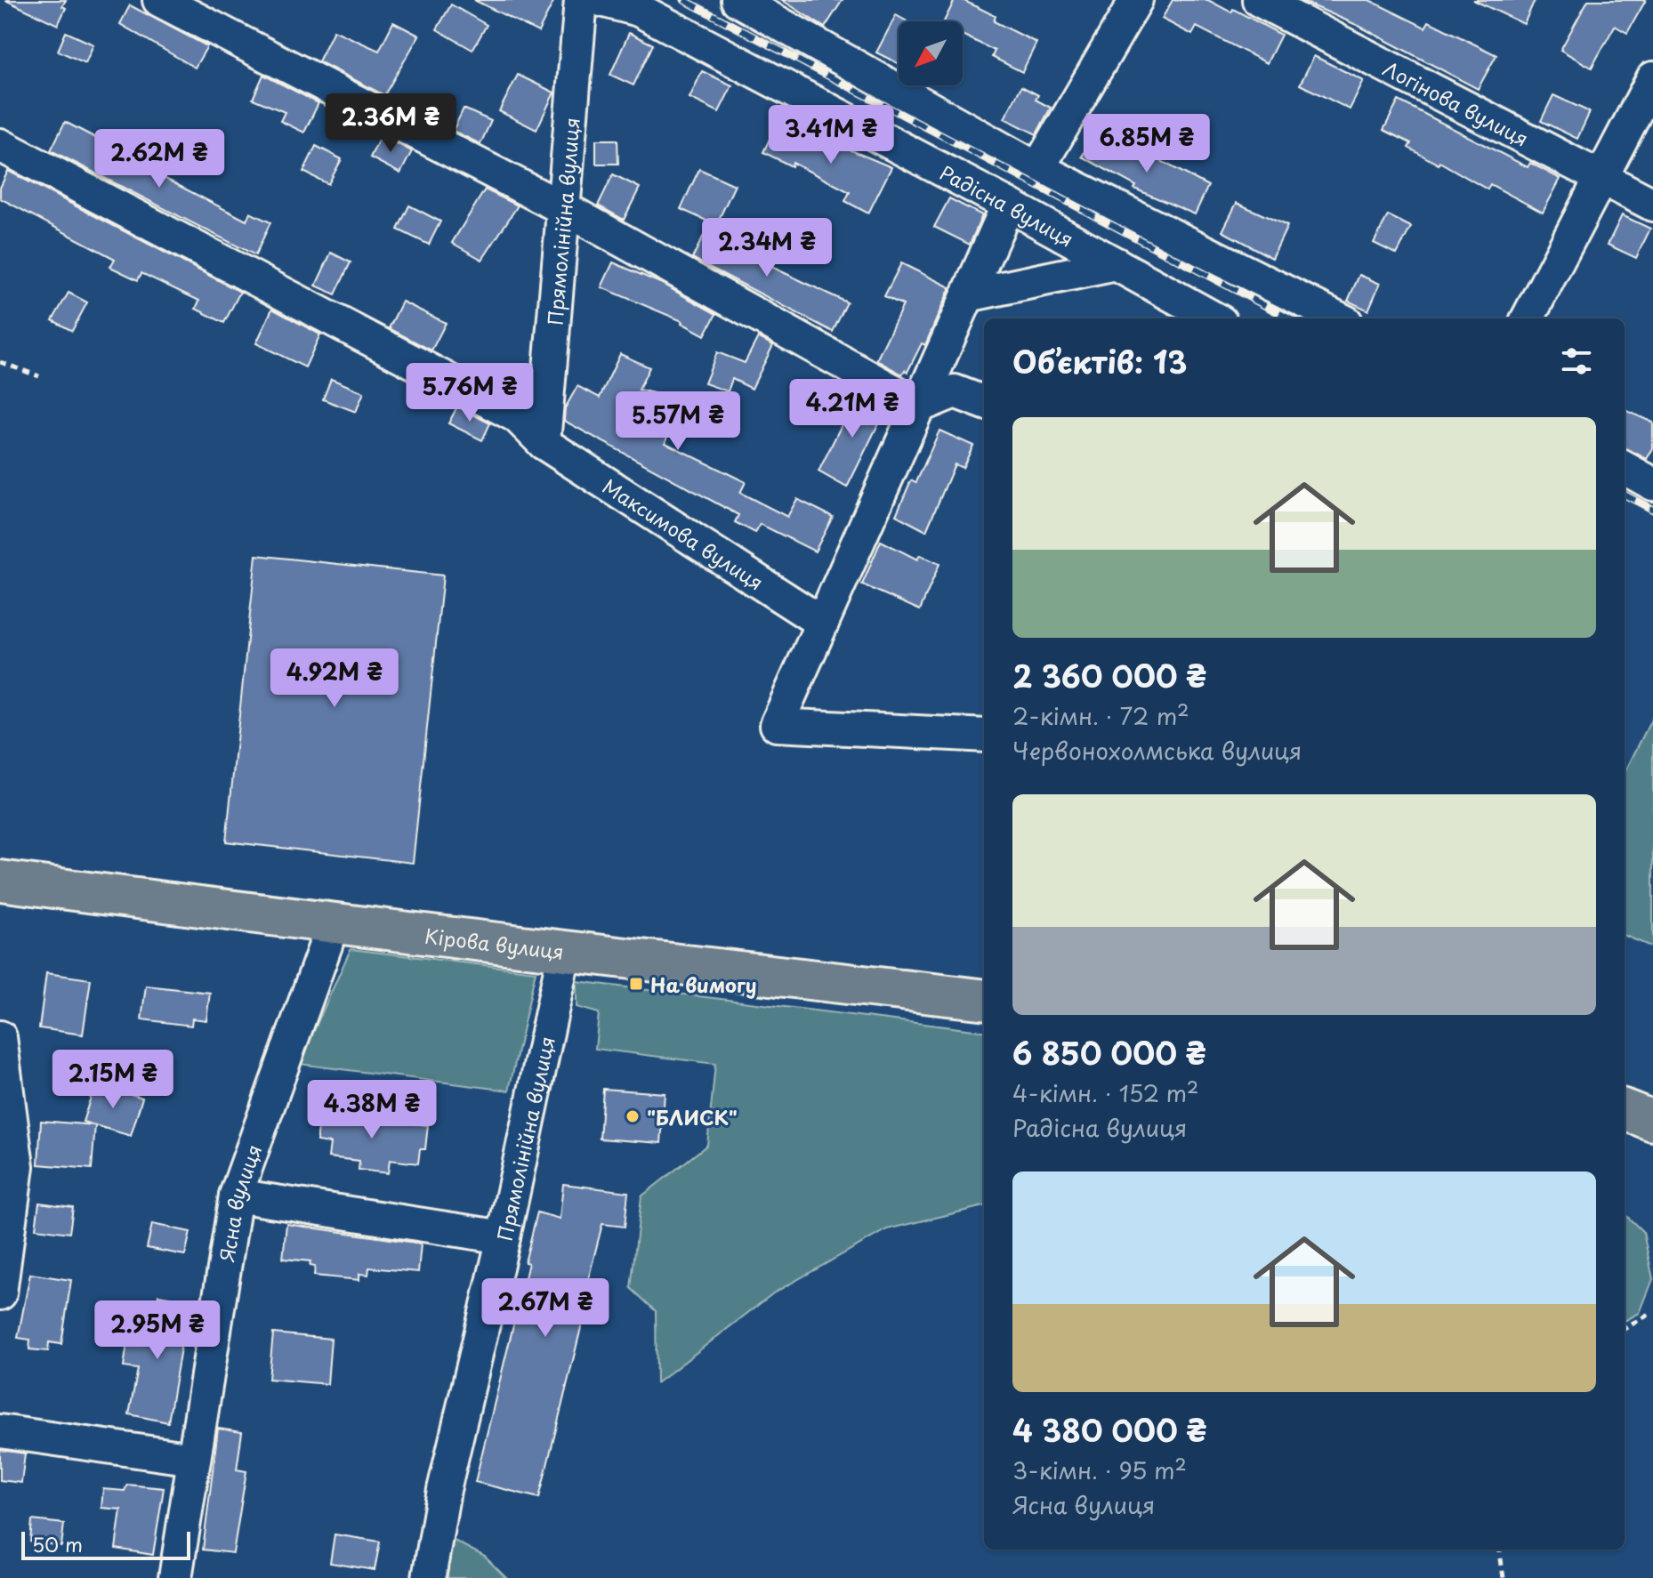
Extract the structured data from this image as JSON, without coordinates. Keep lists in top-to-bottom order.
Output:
{
  "streets": {
    "main road": ["Кірова вулиця"],
    "street": [
      "Логінова вулиця",
      "Радісна вулиця",
      "Прямолінійна вулиця",
      "Максимова вулиця",
      "Ясна вулиця"
    ]
  },
  "crossings": [
    ["Прямолінійна вулиця", "Максимова вулиця"],
    ["Прямолінійна вулиця", "Кірова вулиця"],
    ["Кірова вулиця", "Ясна вулиця"]
  ],
  "places": {
    "transit": ["На вимогу"],
    "other": ["\"БЛИСК\""]
  },
  "scale_bar": "50 m",
  "north": "bottom left",
  "page": {
    "price": [
      "2.36M ₴",
      "3.41M ₴",
      "6.85M ₴",
      "2.62M ₴",
      "2.34M ₴",
      "5.76M ₴",
      "4.21M ₴",
      "5.57M ₴",
      "4.92M ₴",
      "2.15M ₴",
      "4.38M ₴",
      "2.67M ₴",
      "2.95M ₴"
    ],
    "heading": "Об’єктів: 13",
    "list": [
      {
        "name": "2 360 000 ₴",
        "note": "2-кімн. · 72 m² · Червонохолмська вулиця"
      },
      {
        "name": "6 850 000 ₴",
        "note": "4-кімн. · 152 m² · Радісна вулиця"
      },
      {
        "name": "4 380 000 ₴",
        "note": "3-кімн. · 95 m² · Ясна вулиця"
      }
    ],
    "scale": "50 m"
  }
}
